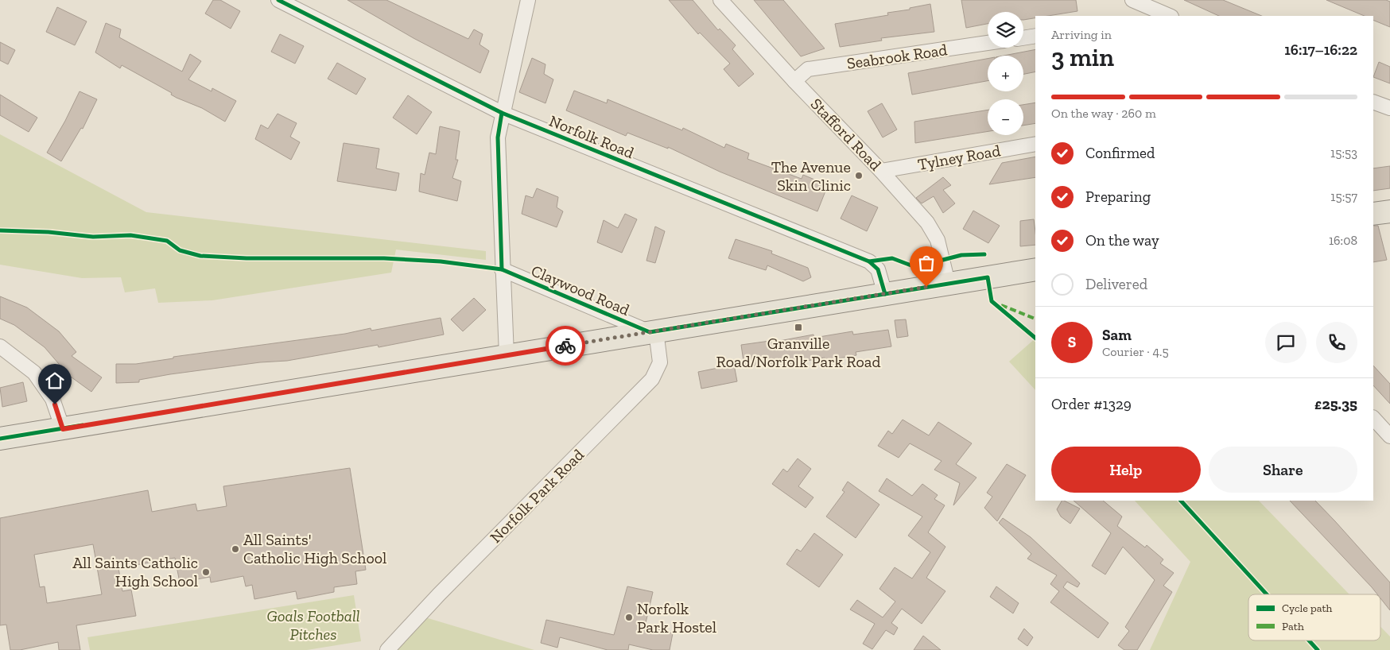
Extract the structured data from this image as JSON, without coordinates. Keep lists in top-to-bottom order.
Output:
{
  "streets": {
    "street": [
      "Seabrook Road",
      "Stafford Road",
      "Norfolk Road",
      "Tylney Road",
      "Claywood Road",
      "Norfolk Park Road"
    ]
  },
  "crossings": [
    ["Seabrook Road", "Stafford Road"],
    ["Stafford Road", "Tylney Road"],
    ["Claywood Road", "Norfolk Park Road"]
  ],
  "parks": ["Goals Football Pitches"],
  "places": {
    "other": [
      "The Avenue Skin Clinic",
      "All Saints' Catholic High School",
      "All Saints Catholic High School",
      "Norfolk Park Hostel"
    ],
    "transit": ["Granville Road/Norfolk Park Road"]
  },
  "legend": ["Cycle path", "Path"],
  "page": {
    "map_buttons": ["+", "−"],
    "heading": ["3 min", "Arriving in", "16:17–16:22"],
    "panel": [
      "Sam",
      "Courier · 4.5",
      "Order #1329",
      "£25.35"
    ],
    "bar": "On the way · 260 m",
    "list": [
      ["Confirmed", "15:53"],
      ["Preparing", "15:57"],
      ["On the way", "16:08"],
      "Delivered"
    ],
    "round": "S",
    "buttons": ["Help", "Share"]
  }
}
